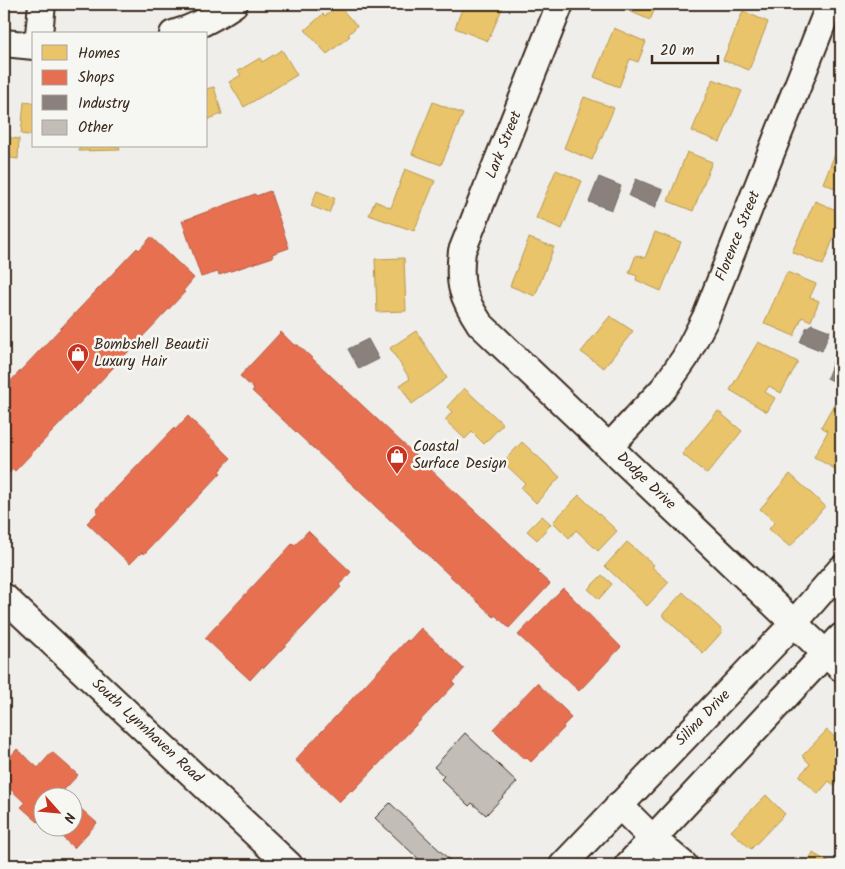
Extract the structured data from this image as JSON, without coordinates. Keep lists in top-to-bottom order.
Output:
{
  "streets": {
    "street": [
      "Lark Street",
      "Florence Street",
      "Dodge Drive",
      "Silina Drive",
      "South Lynnhaven Road"
    ]
  },
  "crossings": [
    ["Lark Street", "Dodge Drive"],
    ["Florence Street", "Dodge Drive"],
    ["Dodge Drive", "Silina Drive"]
  ],
  "places": {
    "shop": ["Bombshell Beautii Luxury Hair", "Coastal Surface Design"]
  },
  "legend": [
    "Homes",
    "Shops",
    "Industry",
    "Other"
  ],
  "scale_bar": "20 m",
  "north": "bottom right"
}
